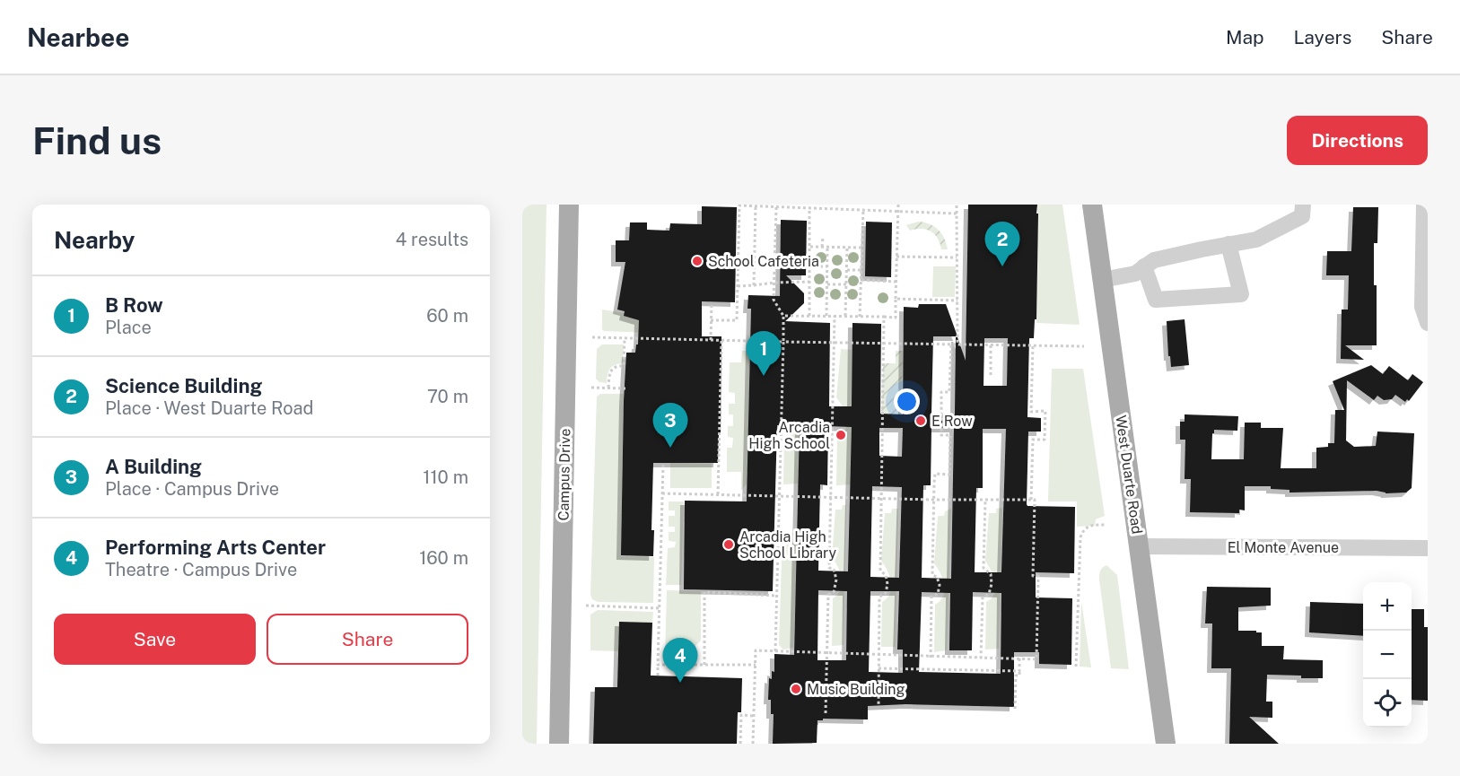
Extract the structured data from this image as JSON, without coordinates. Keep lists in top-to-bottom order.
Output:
{
  "streets": {
    "main road": ["Campus Drive", "West Duarte Road"],
    "street": ["El Monte Avenue"]
  },
  "crossings": [
    ["West Duarte Road", "El Monte Avenue"]
  ],
  "places": [
    "School Cafeteria",
    "E Row",
    "Arcadia High School",
    "Arcadia High School Library",
    "Music Building"
  ],
  "page": {
    "header": "Nearbee",
    "nav": ["Map", "Layers", "Share"],
    "buttons": [
      "Directions",
      ["Save", "Share"]
    ],
    "title": "Find us",
    "heading": ["Nearby", "4 results"],
    "pins": [
      "2",
      "1",
      "3",
      "4"
    ],
    "list": [
      {
        "mark": "1",
        "name": "B Row",
        "note": "Place",
        "value": "60 m"
      },
      {
        "mark": "2",
        "name": "Science Building",
        "note": "Place · West Duarte Road",
        "value": "70 m"
      },
      {
        "mark": "3",
        "name": "A Building",
        "note": "Place · Campus Drive",
        "value": "110 m"
      },
      {
        "mark": "4",
        "name": "Performing Arts Center",
        "note": "Theatre · Campus Drive",
        "value": "160 m"
      }
    ],
    "map_buttons": ["+", "−"]
  }
}
